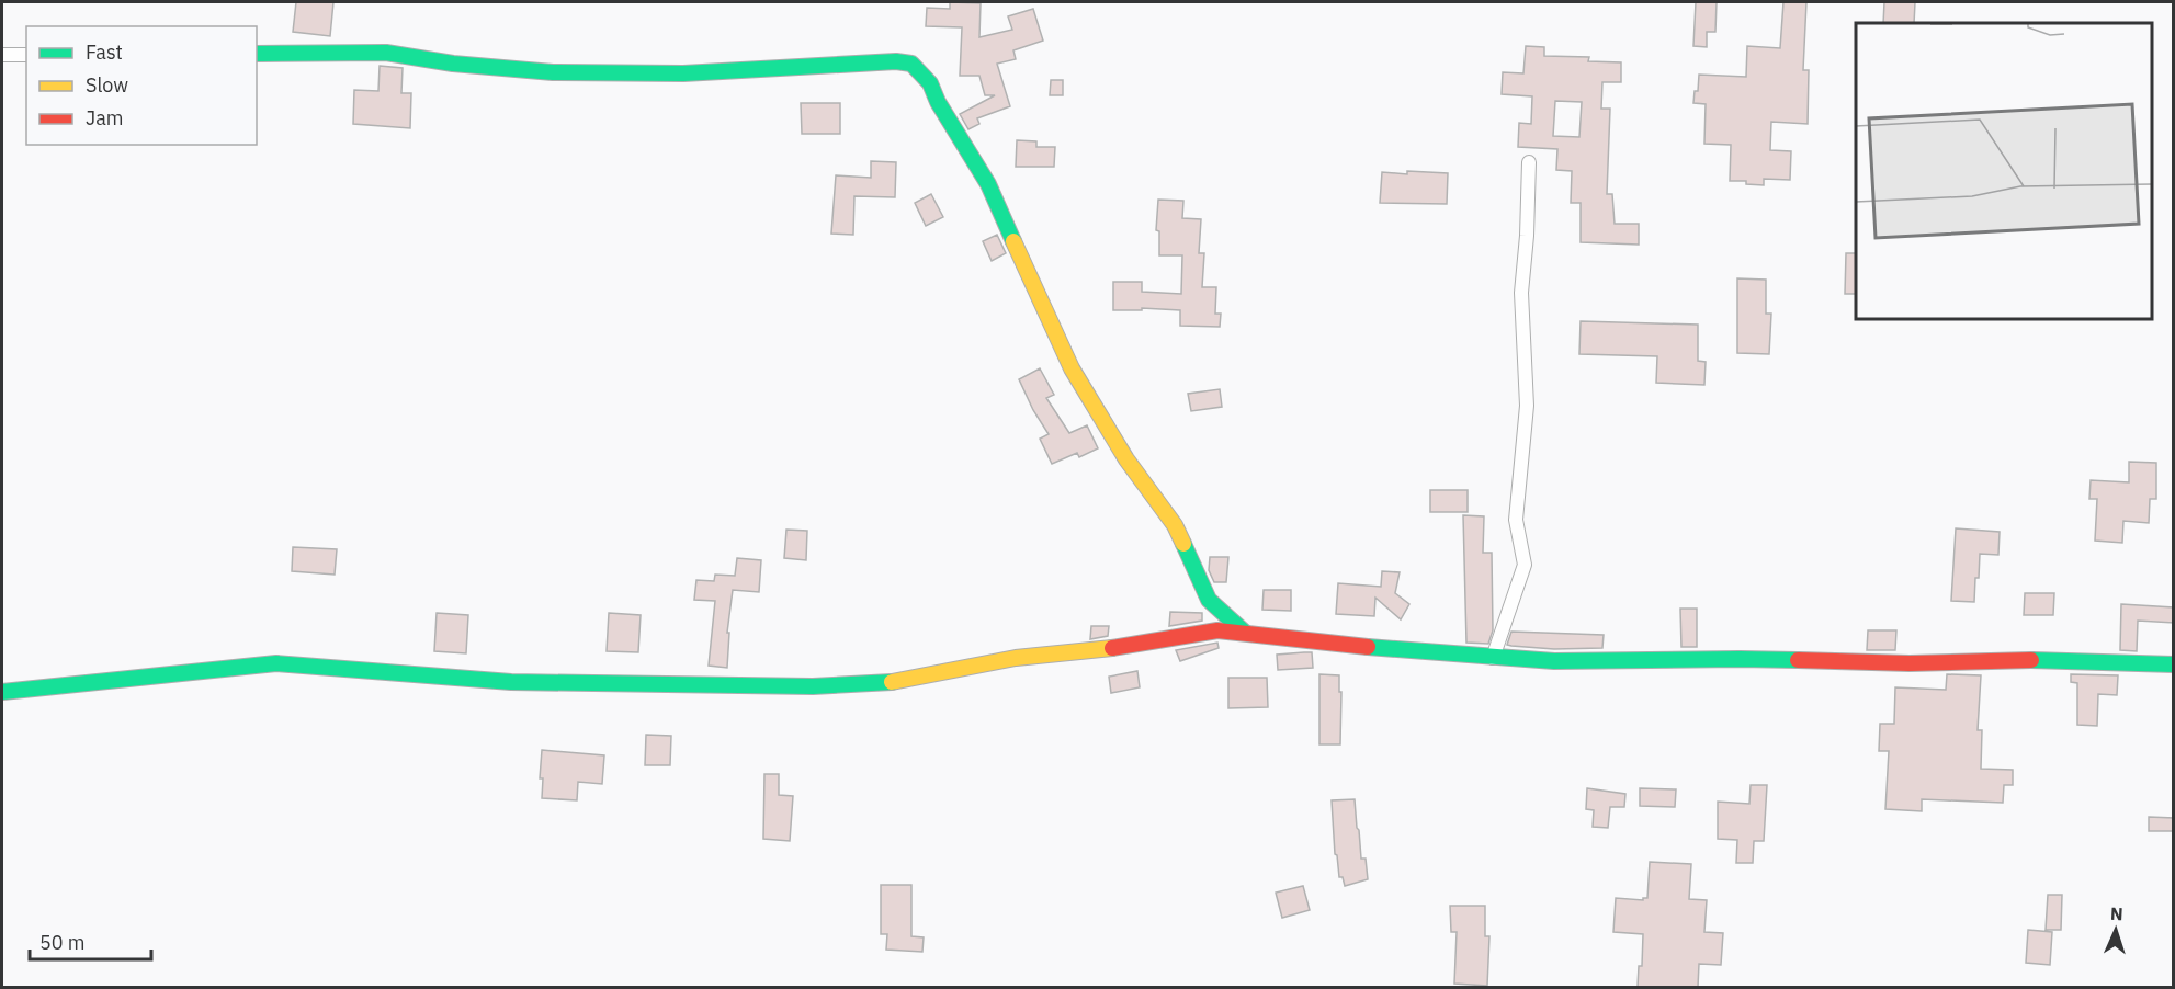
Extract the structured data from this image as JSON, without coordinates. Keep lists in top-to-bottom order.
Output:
{
  "legend": ["Fast", "Slow", "Jam"],
  "scale_bar": "50 m",
  "north": "top"
}
